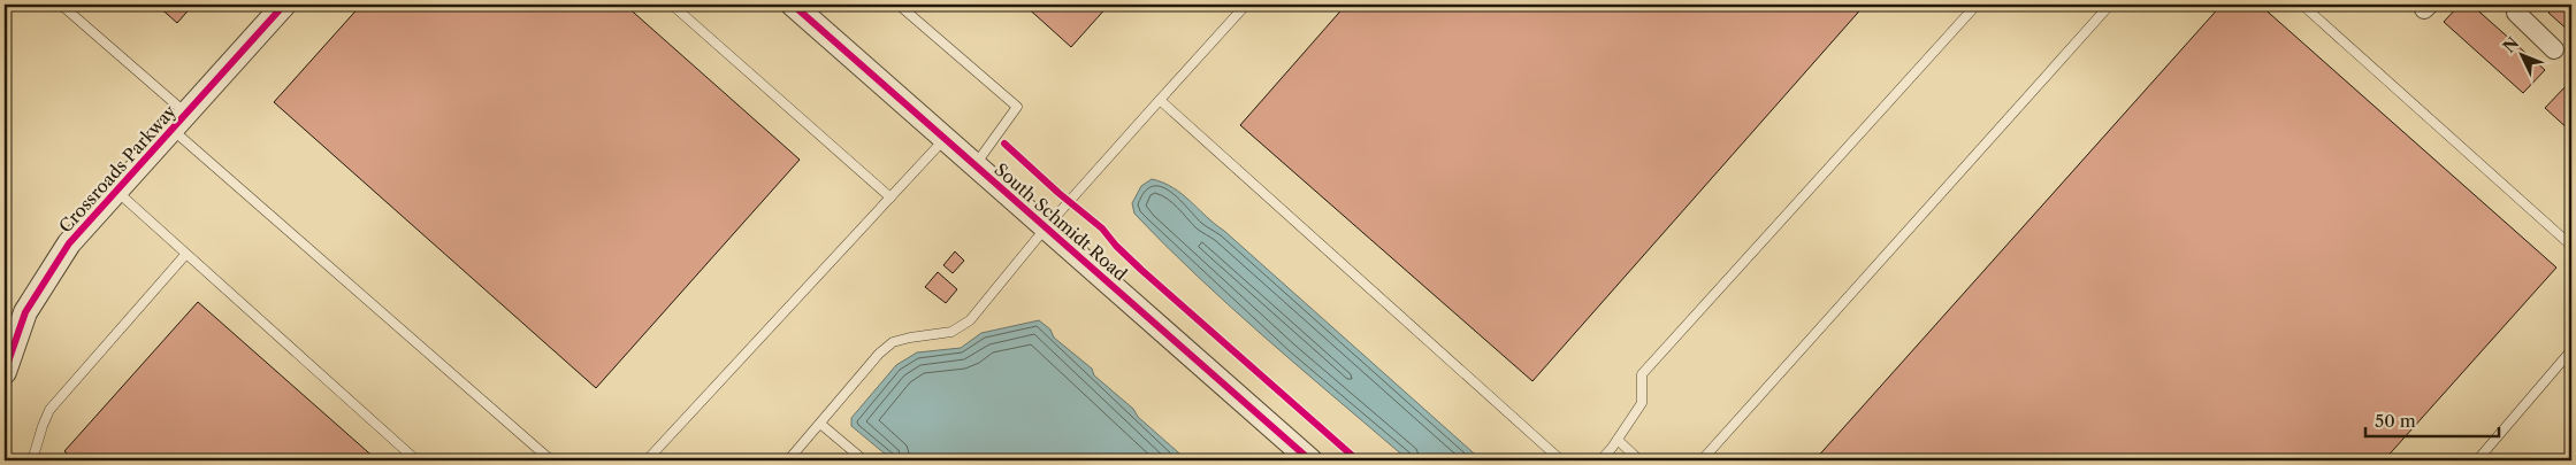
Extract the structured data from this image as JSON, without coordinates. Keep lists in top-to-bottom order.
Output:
{
  "streets": {
    "street": ["Crossroads Parkway", "South Schmidt Road"]
  },
  "scale_bar": "50 m",
  "north": "top left"
}
